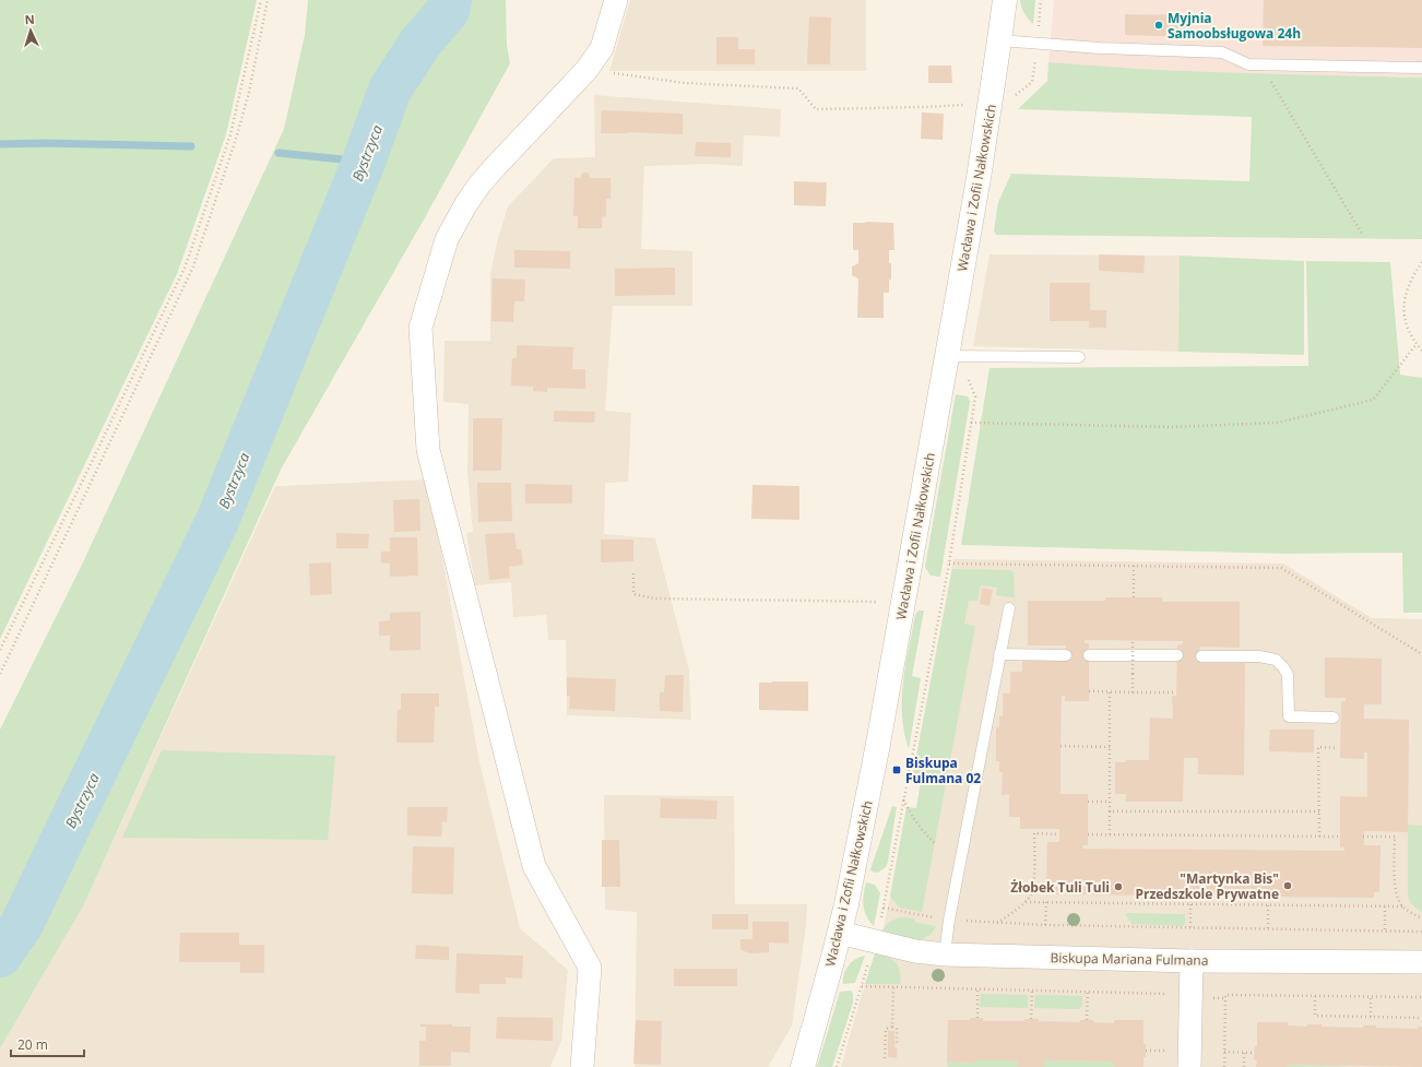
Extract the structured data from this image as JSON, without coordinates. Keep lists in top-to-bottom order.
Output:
{
  "streets": {
    "street": ["Wacława i Zofii Nałkowskich", "Biskupa Mariana Fulmana"]
  },
  "crossings": [
    ["Wacława i Zofii Nałkowskich", "Biskupa Mariana Fulmana"]
  ],
  "water": ["Bystrzyca"],
  "places": {
    "other": ["Myjnia Samoobsługowa 24h", "\"Martynka Bis\" Przedszkole Prywatne", "Żłobek Tuli Tuli"],
    "transit": ["Biskupa Fulmana 02"]
  },
  "scale_bar": "20 m",
  "north": "top"
}
